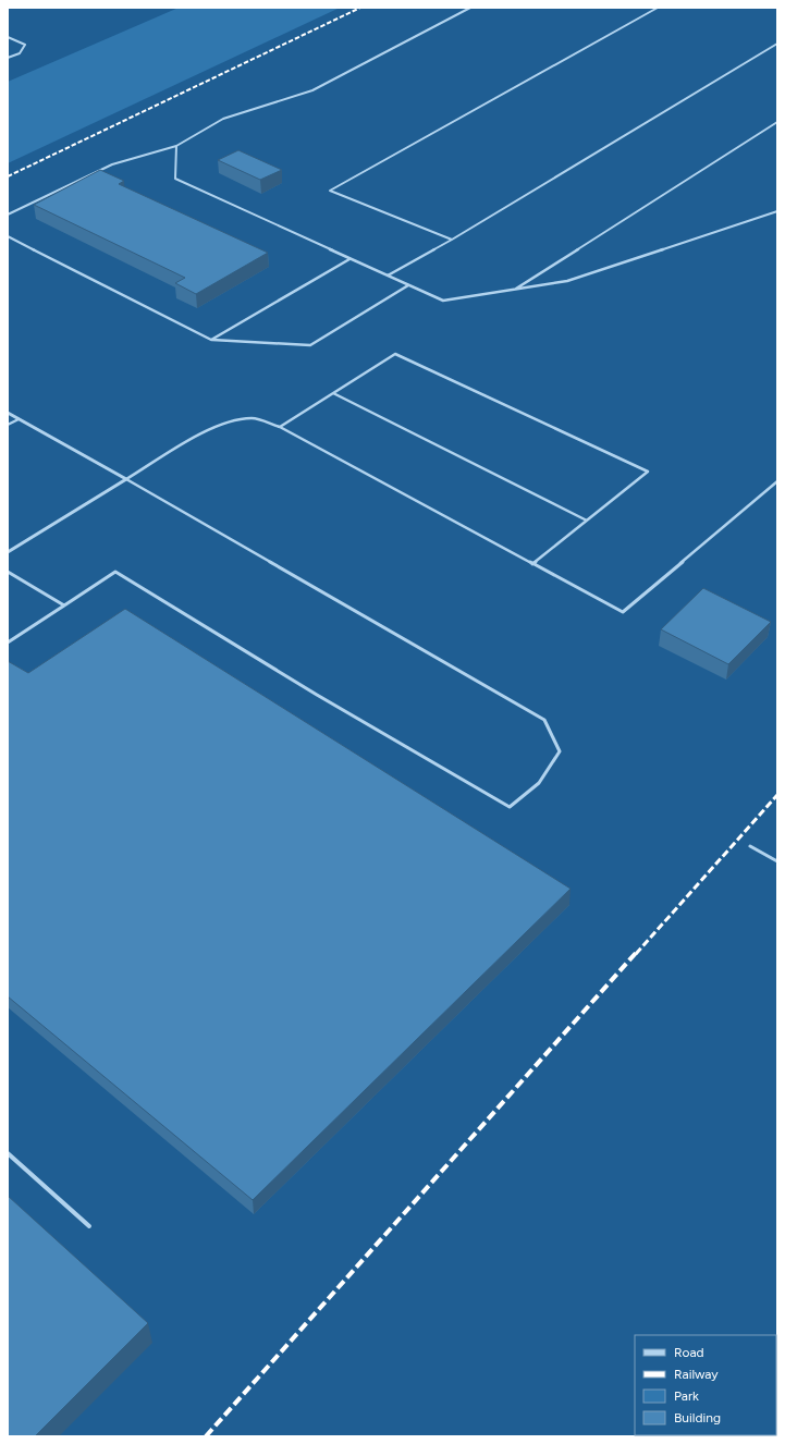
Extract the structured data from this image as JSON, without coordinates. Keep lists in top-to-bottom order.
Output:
{
  "legend": [
    "Road",
    "Railway",
    "Park",
    "Building"
  ]
}
